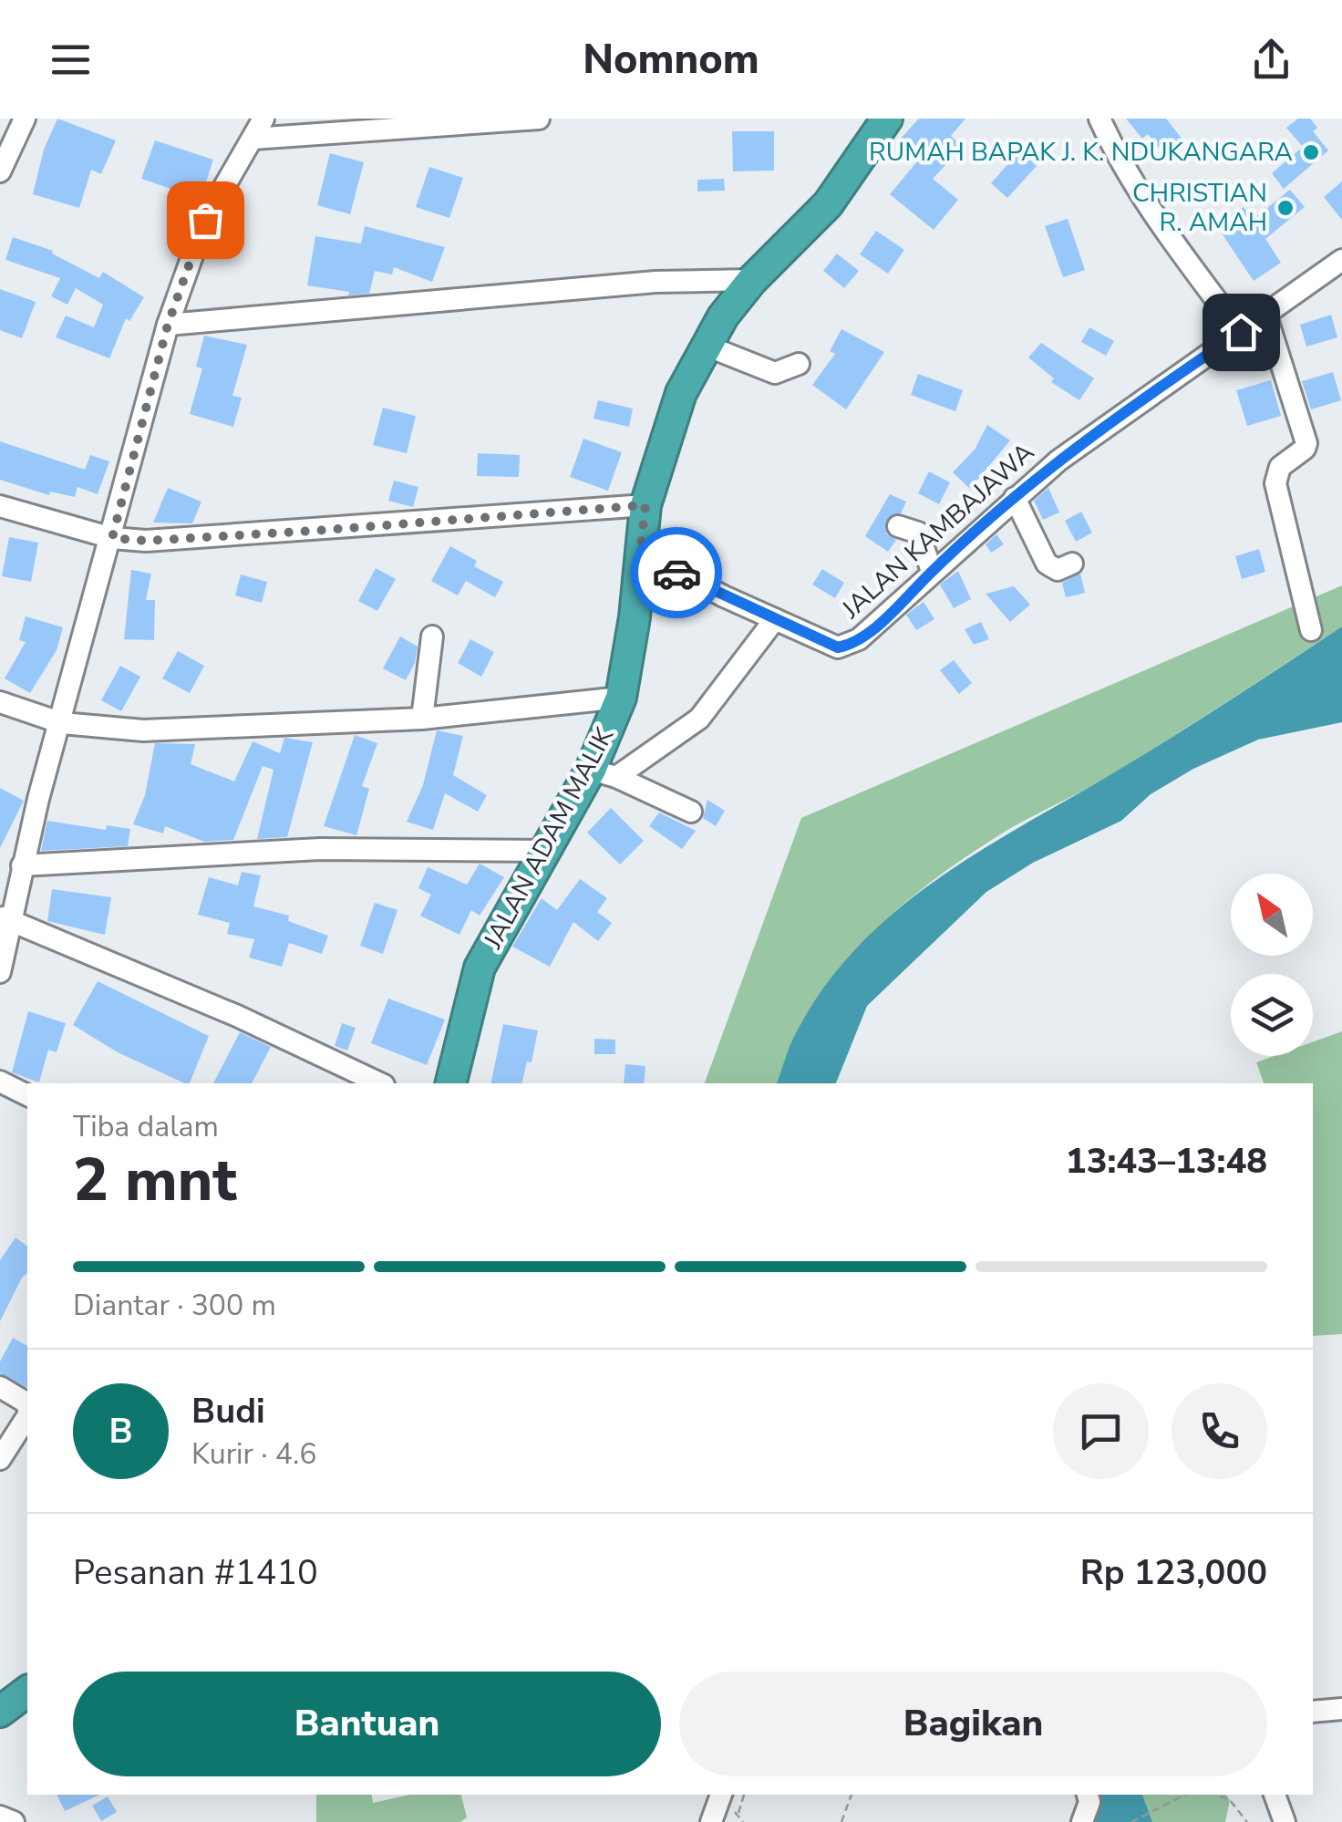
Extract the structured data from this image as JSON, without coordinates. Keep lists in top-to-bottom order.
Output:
{
  "streets": {
    "highway": ["JALAN ADAM MALIK"],
    "street": ["JALAN KAMBAJAWA"]
  },
  "crossings": [
    ["JALAN KAMBAJAWA", "JALAN ADAM MALIK"]
  ],
  "places": ["RUMAH BAPAK J. K. NDUKANGARA", "CHRISTIAN R. AMAH"],
  "north": "top left",
  "page": {
    "header": "Nomnom",
    "heading": ["2 mnt", "Tiba dalam", "13:43–13:48"],
    "panel": [
      "Budi",
      "Kurir · 4.6",
      "Pesanan #1410",
      "Rp 123,000"
    ],
    "bar": "Diantar · 300 m",
    "round": "B",
    "buttons": ["Bantuan", "Bagikan"]
  }
}
